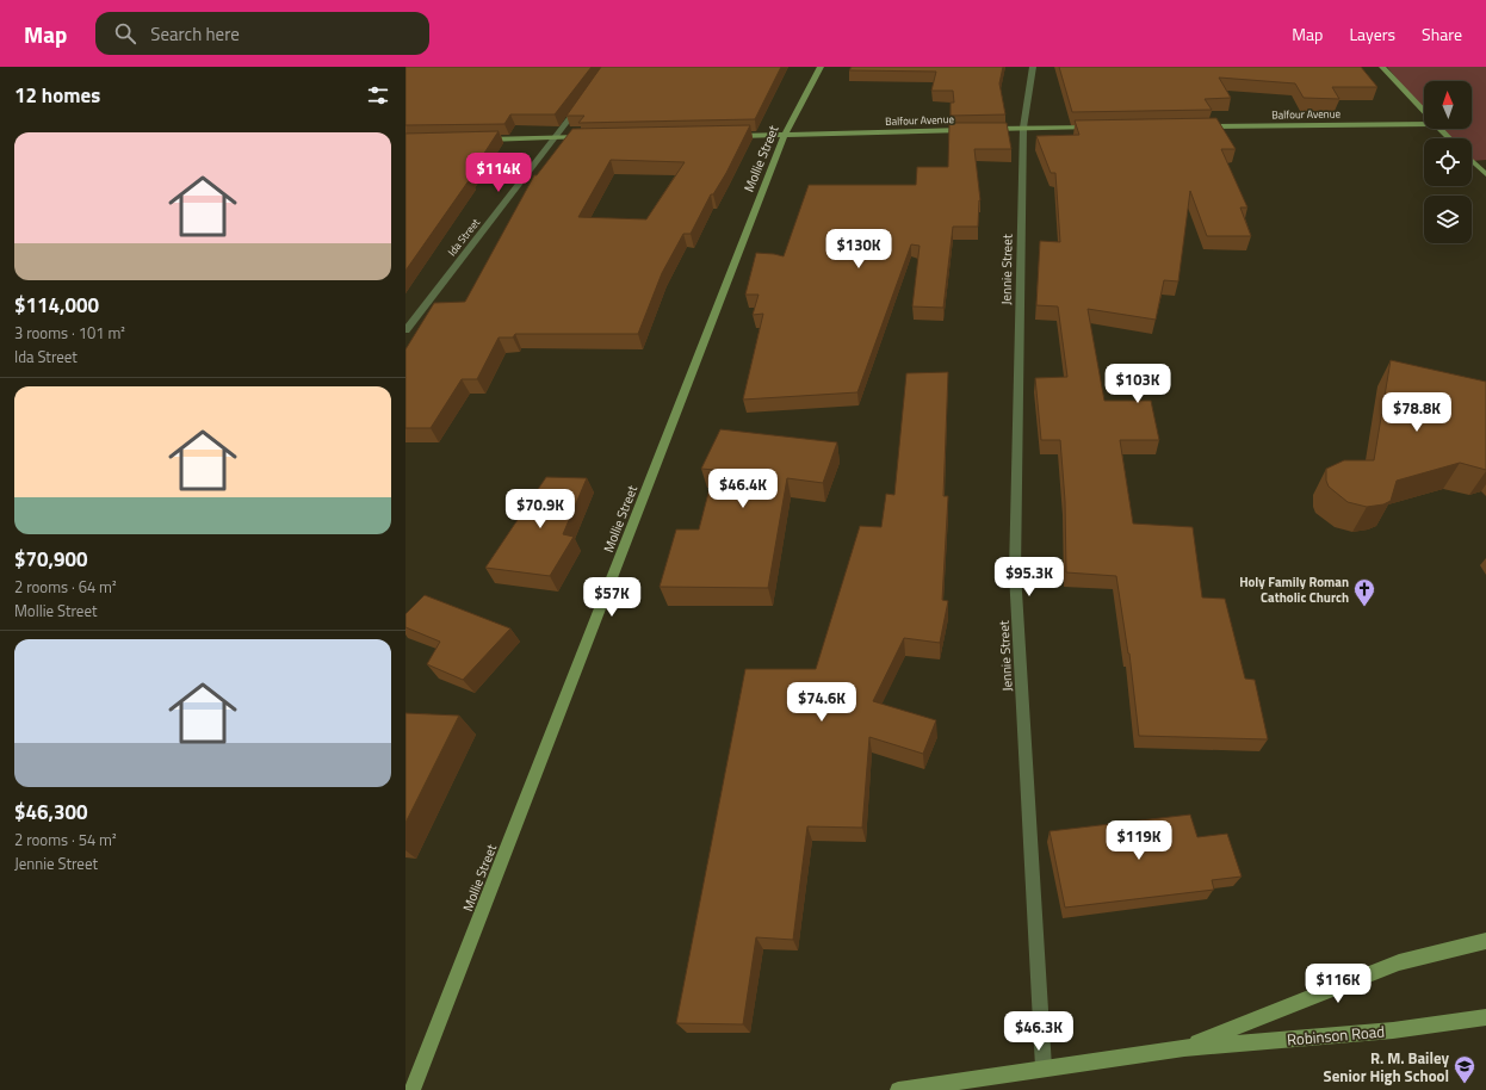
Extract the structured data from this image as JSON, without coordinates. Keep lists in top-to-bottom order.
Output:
{
  "streets": {
    "street": [
      "Balfour Avenue",
      "Mollie Street",
      "Ida Street",
      "Jennie Street",
      "Robinson Road"
    ]
  },
  "crossings": [
    ["Balfour Avenue", "Mollie Street"],
    ["Jennie Street", "Robinson Road"]
  ],
  "places": {
    "church": ["Holy Family Roman Catholic Church"],
    "school or university": ["R. M. Bailey Senior High School"]
  },
  "north": "top",
  "page": {
    "header": "Map",
    "search": "Search here",
    "nav": ["Map", "Layers", "Share"],
    "heading": "12 homes",
    "list": [
      {
        "name": "$114,000",
        "note": "3 rooms · 101 m² · Ida Street"
      },
      {
        "name": "$70,900",
        "note": "2 rooms · 64 m² · Mollie Street"
      },
      {
        "name": "$46,300",
        "note": "2 rooms · 54 m² · Jennie Street"
      }
    ],
    "price": [
      "$114K",
      "$130K",
      "$103K",
      "$78.8K",
      "$46.4K",
      "$70.9K",
      "$95.3K",
      "$57K",
      "$74.6K",
      "$119K",
      "$116K",
      "$46.3K"
    ]
  }
}
